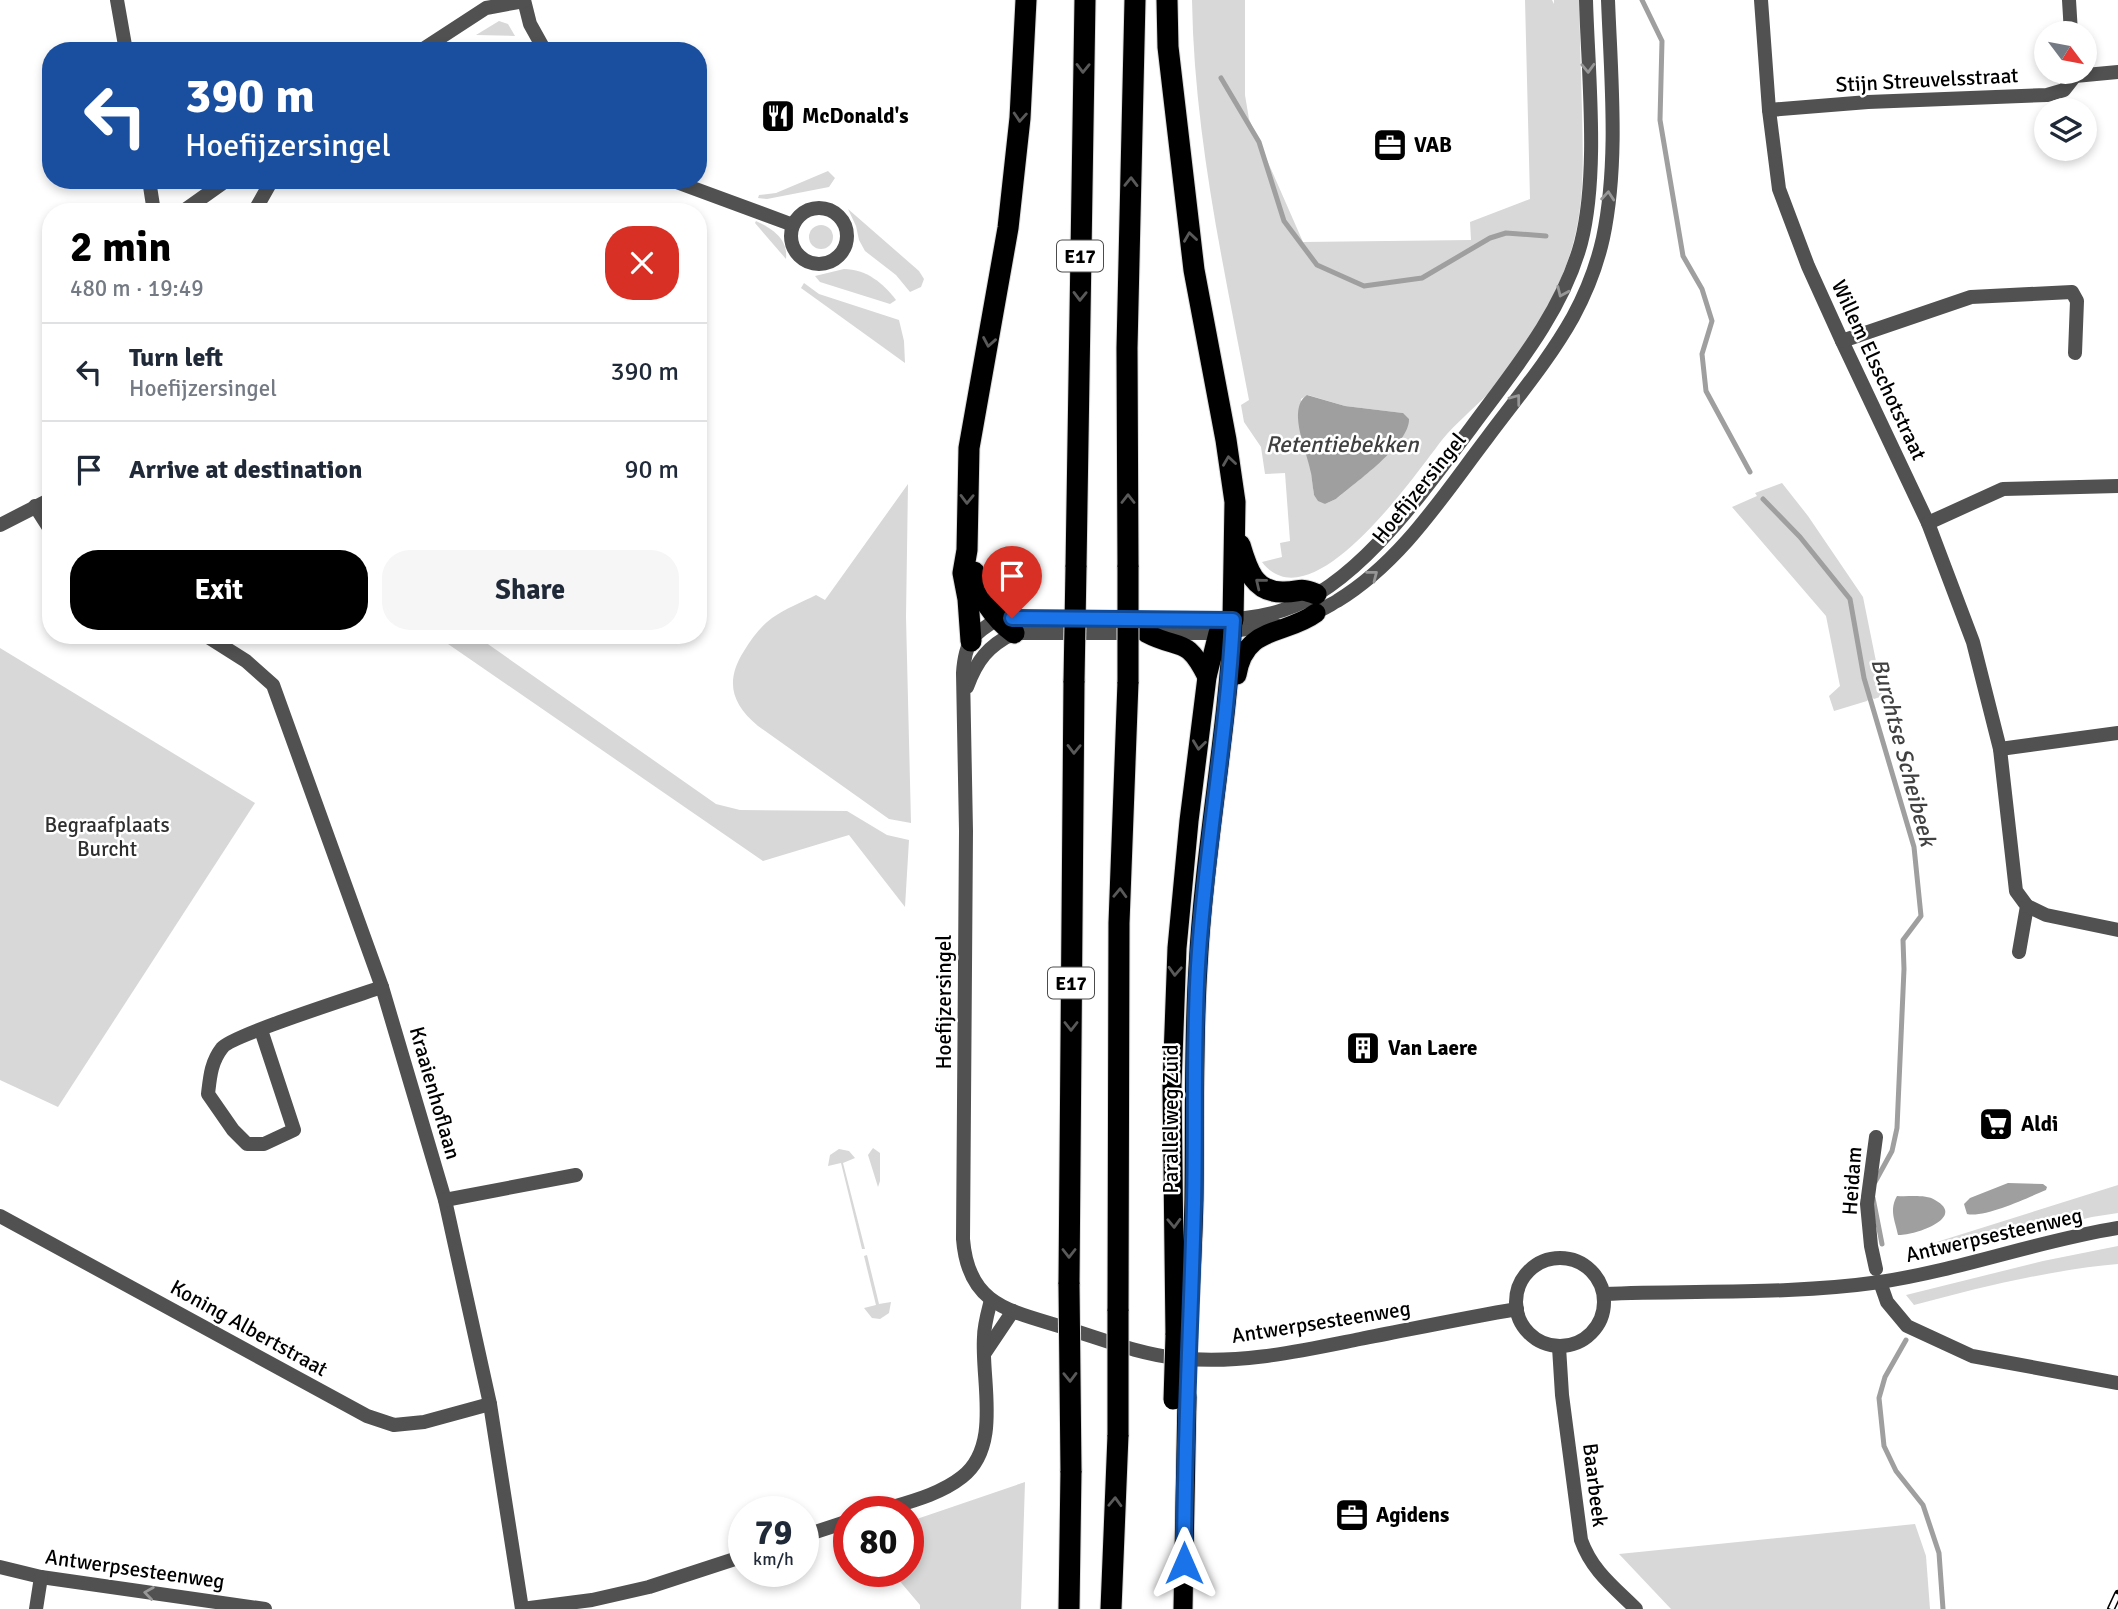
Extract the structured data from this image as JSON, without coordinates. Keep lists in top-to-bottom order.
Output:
{
  "streets": {
    "highway": ["E17", "Parallelweg Zuid"],
    "street": [
      "Stijn Streuvelsstraat",
      "Willem Elsschotstraat",
      "Hoefijzersingel",
      "Kraaienhoflaan",
      "Heidam",
      "Antwerpsesteenweg",
      "Koning Albertstraat",
      "Baarbeek"
    ]
  },
  "crossings": [
    ["Stijn Streuvelsstraat", "Willem Elsschotstraat"],
    ["Hoefijzersingel", "Parallelweg Zuid"],
    ["Hoefijzersingel", "Antwerpsesteenweg"],
    ["Kraaienhoflaan", "Koning Albertstraat"],
    ["Heidam", "Antwerpsesteenweg"],
    ["Antwerpsesteenweg", "Baarbeek"]
  ],
  "water": ["Retentiebekken", "Burchtse Scheibeek"],
  "parks": ["Begraafplaats Burcht"],
  "places": {
    "restaurant": ["McDonald's"],
    "office": ["VAB", "Agidens"],
    "building": ["Van Laere"],
    "supermarket": ["Aldi"]
  },
  "north": "bottom right",
  "page": {
    "turn": ["390 m", "Hoefijzersingel"],
    "heading": ["2 min", "480 m · 19:49"],
    "list": [
      {
        "name": "Turn left",
        "note": "Hoefijzersingel",
        "value": "390 m"
      },
      {
        "name": "Arrive at destination",
        "value": "90 m"
      }
    ],
    "buttons": ["Exit", "Share"],
    "speed": "79 km/h",
    "limit": "80"
  }
}
